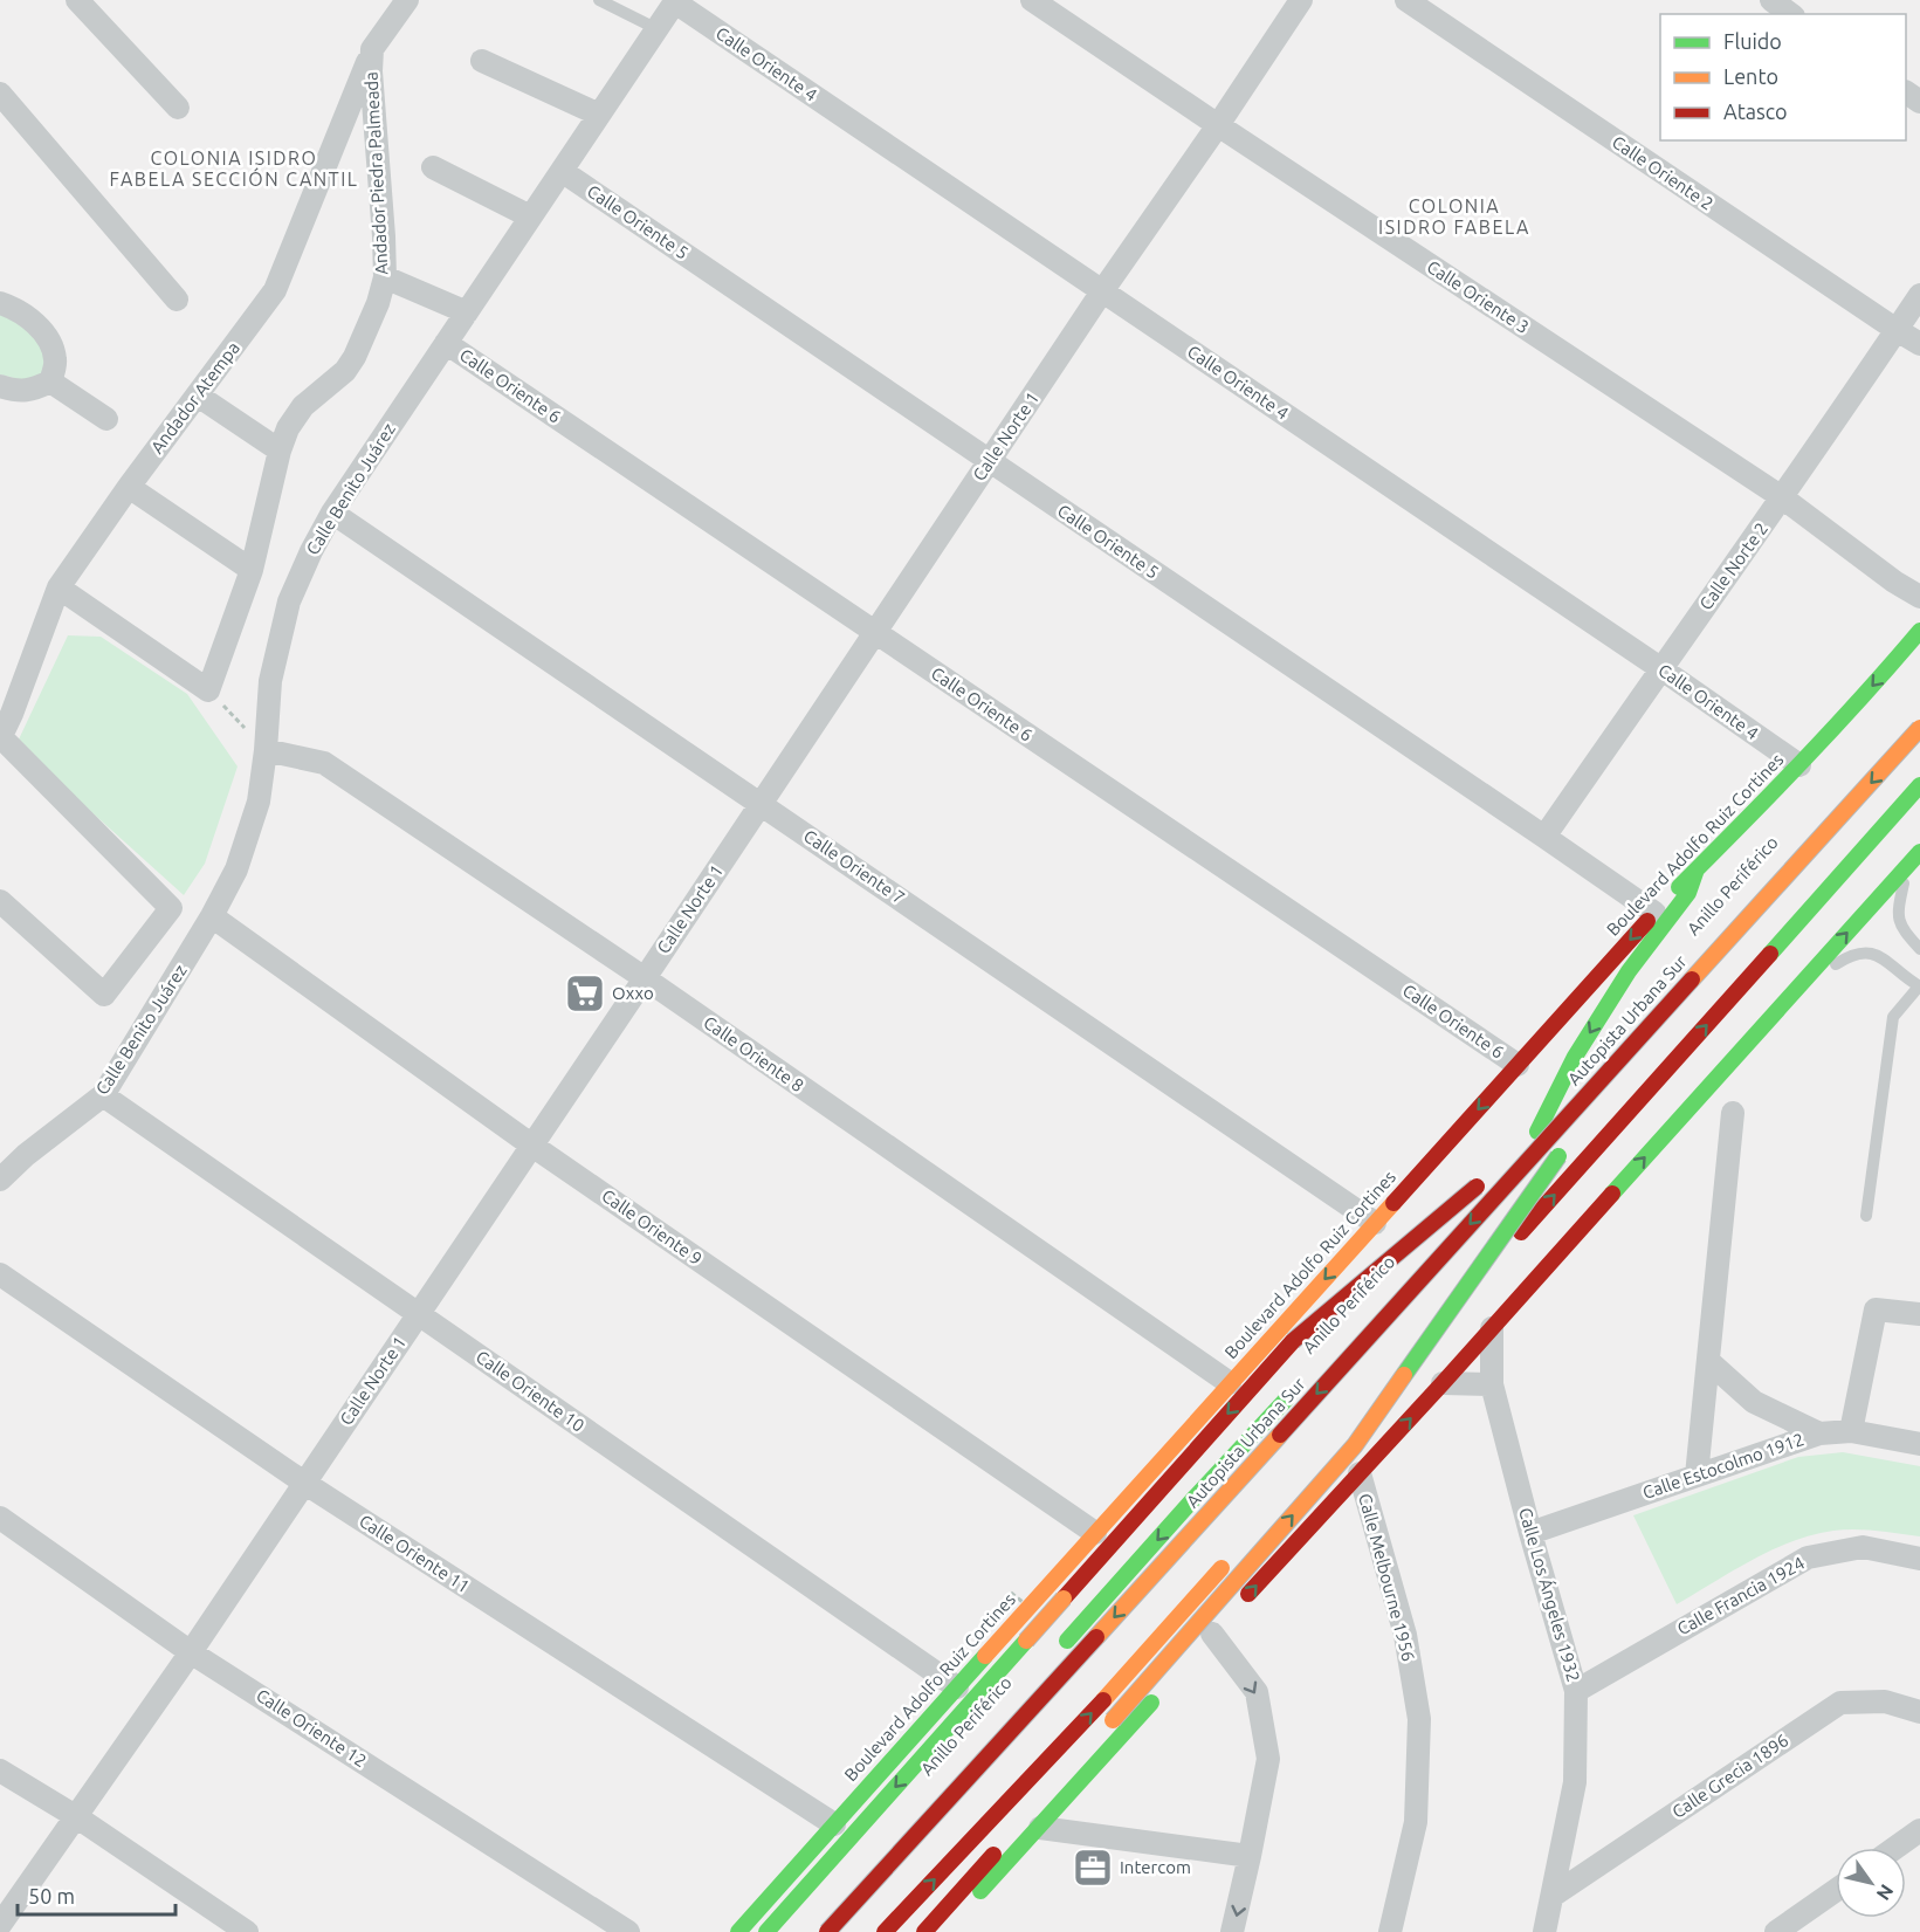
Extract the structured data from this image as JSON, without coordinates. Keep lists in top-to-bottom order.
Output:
{
  "streets": {
    "main road": ["Boulevard Adolfo Ruiz Cortines", "Anillo Periférico", "Autopista Urbana Sur"],
    "street": [
      "Calle Oriente 4",
      "Andador Piedra Palmeada",
      "Calle Oriente 2",
      "Calle Oriente 5",
      "Calle Oriente 3",
      "Calle Oriente 6",
      "Andador Atempa",
      "Calle Norte 1",
      "Calle Benito Juárez",
      "Calle Norte 2",
      "Calle Oriente 7",
      "Calle Oriente 8",
      "Calle Oriente 9",
      "Calle Oriente 10",
      "Calle Estocolmo 1912",
      "Calle Oriente 11",
      "Calle Melbourne 1956",
      "Calle Los Ángeles 1932",
      "Calle Francia 1924",
      "Calle Oriente 12",
      "Calle Grecia 1896"
    ]
  },
  "crossings": [
    ["Calle Oriente 4", "Calle Norte 1"],
    ["Calle Oriente 4", "Calle Benito Juárez"],
    ["Calle Oriente 4", "Calle Norte 2"],
    ["Calle Oriente 4", "Boulevard Adolfo Ruiz Cortines"],
    ["Andador Piedra Palmeada", "Andador Atempa"],
    ["Calle Oriente 2", "Calle Norte 2"],
    ["Calle Oriente 5", "Calle Norte 1"],
    ["Calle Oriente 5", "Calle Benito Juárez"],
    ["Calle Oriente 5", "Calle Norte 2"],
    ["Calle Oriente 5", "Boulevard Adolfo Ruiz Cortines"],
    ["Calle Oriente 3", "Calle Norte 1"],
    ["Calle Oriente 3", "Calle Norte 2"],
    ["Calle Oriente 6", "Calle Norte 1"],
    ["Calle Oriente 6", "Calle Benito Juárez"],
    ["Calle Oriente 6", "Boulevard Adolfo Ruiz Cortines"],
    ["Calle Norte 1", "Calle Oriente 7"],
    ["Calle Norte 1", "Calle Oriente 8"],
    ["Calle Norte 1", "Calle Oriente 9"],
    ["Calle Norte 1", "Calle Oriente 10"],
    ["Calle Norte 1", "Calle Oriente 11"],
    ["Calle Norte 1", "Calle Oriente 12"],
    ["Calle Benito Juárez", "Calle Oriente 7"],
    ["Calle Benito Juárez", "Calle Oriente 8"],
    ["Calle Benito Juárez", "Calle Oriente 9"],
    ["Calle Benito Juárez", "Calle Oriente 10"],
    ["Boulevard Adolfo Ruiz Cortines", "Calle Oriente 7"],
    ["Boulevard Adolfo Ruiz Cortines", "Calle Oriente 8"],
    ["Boulevard Adolfo Ruiz Cortines", "Calle Oriente 9"],
    ["Boulevard Adolfo Ruiz Cortines", "Calle Oriente 10"],
    ["Boulevard Adolfo Ruiz Cortines", "Calle Oriente 11"],
    ["Anillo Periférico", "Autopista Urbana Sur"],
    ["Calle Estocolmo 1912", "Calle Los Ángeles 1932"],
    ["Calle Los Ángeles 1932", "Calle Francia 1924"],
    ["Calle Los Ángeles 1932", "Calle Grecia 1896"]
  ],
  "districts": ["COLONIA ISIDRO FABELA SECCIÓN CANTIL", "COLONIA ISIDRO FABELA"],
  "places": {
    "supermarket": ["Oxxo"],
    "office": ["Intercom"]
  },
  "legend": ["Fluido", "Lento", "Atasco"],
  "scale_bar": "50 m",
  "north": "bottom right"
}
